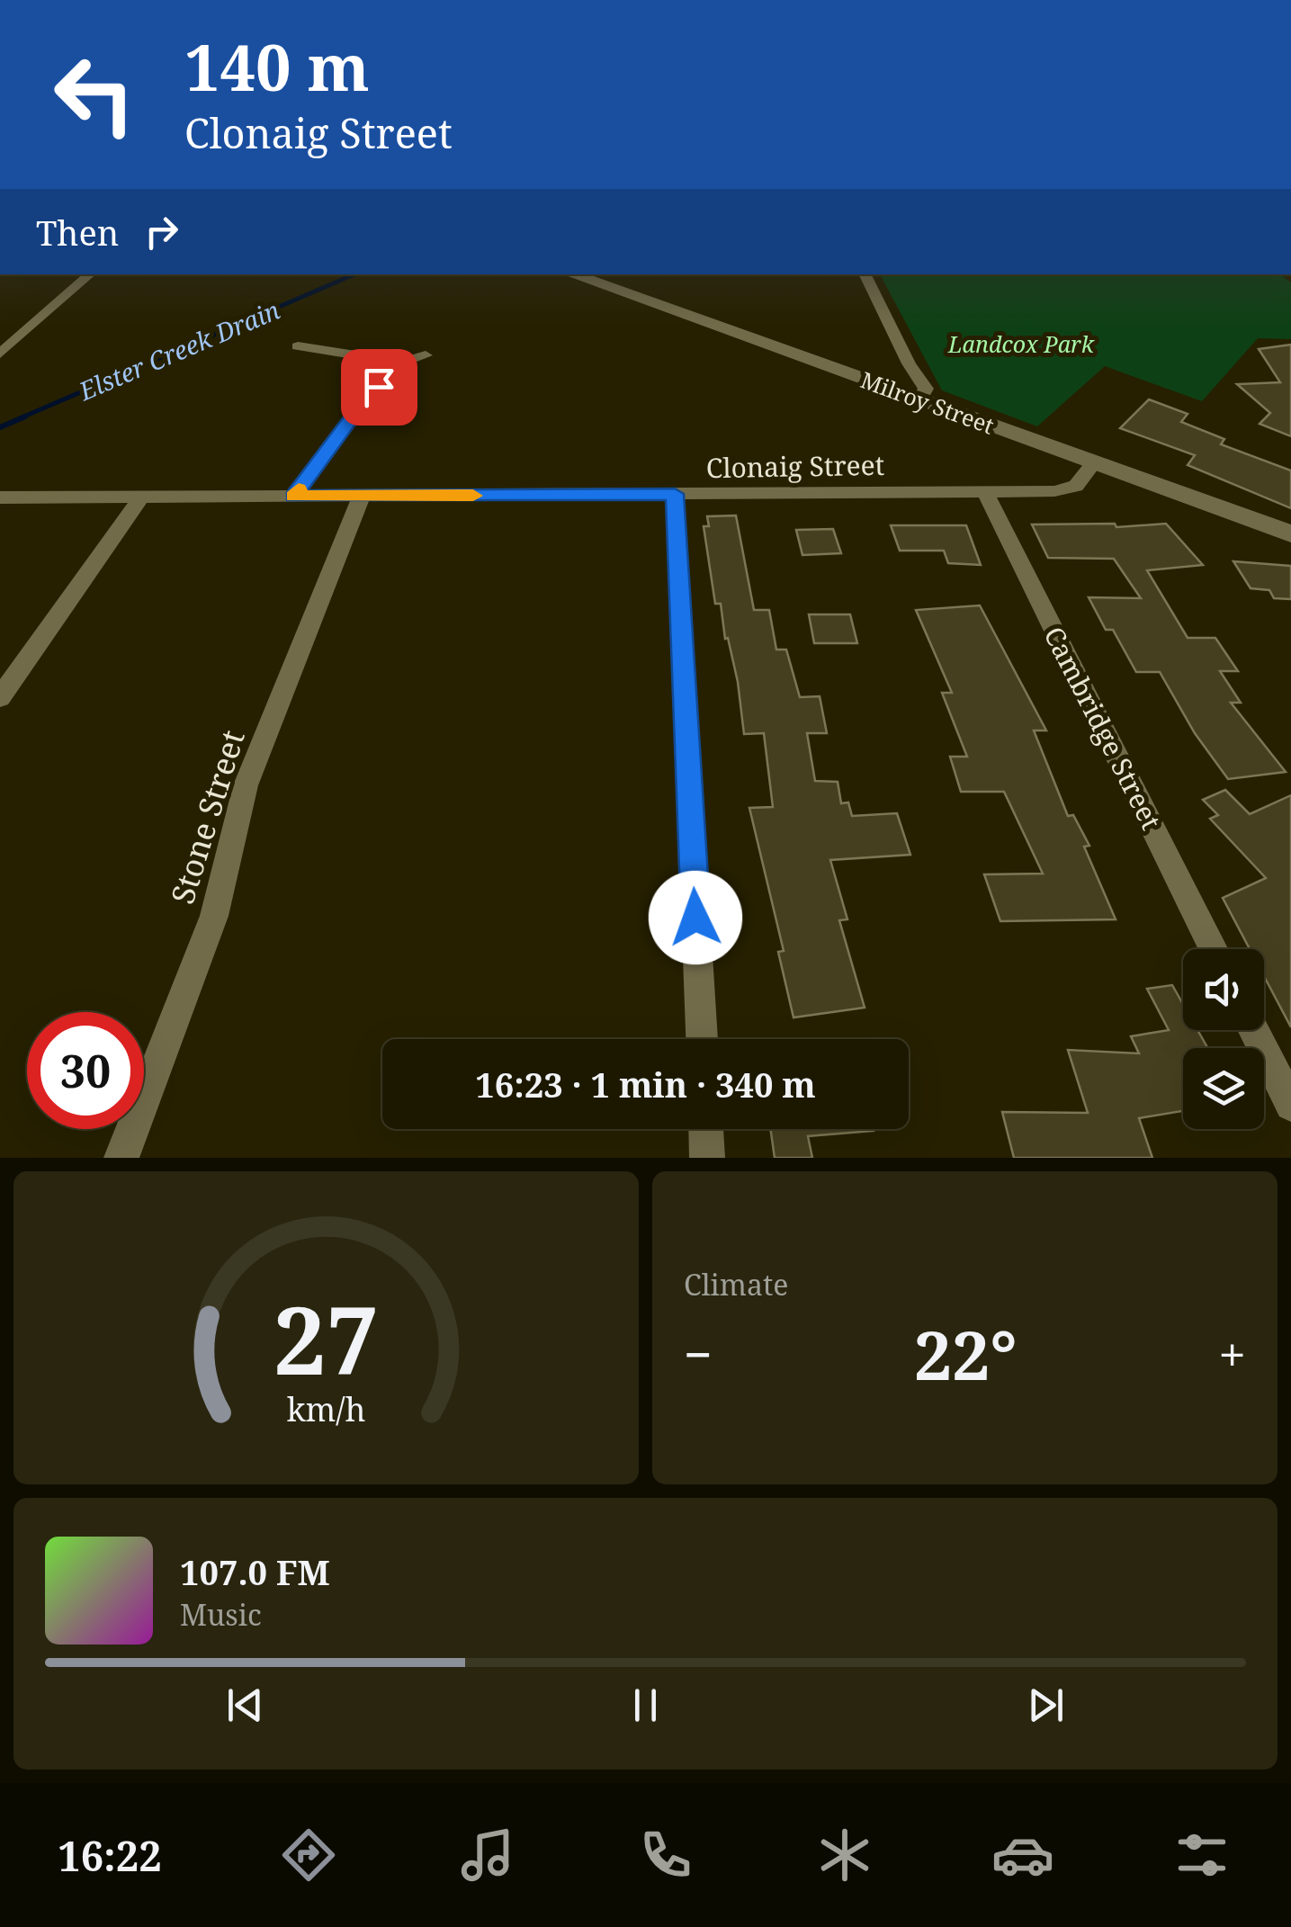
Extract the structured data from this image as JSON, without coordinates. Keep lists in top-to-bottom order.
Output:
{
  "streets": {
    "street": [
      "Milroy Street",
      "Clonaig Street",
      "Cambridge Street",
      "Stone Street"
    ]
  },
  "crossings": [
    ["Milroy Street", "Clonaig Street"],
    ["Clonaig Street", "Cambridge Street"],
    ["Clonaig Street", "Stone Street"]
  ],
  "water": ["Elster Creek Drain"],
  "parks": ["Landcox Park"],
  "page": {
    "turn": ["140 m", "Clonaig Street"],
    "then": "Then",
    "limit": "30",
    "trip": "16:23 · 1 min · 340 m",
    "tile": "Climate",
    "heat": ["−", "22°", "+"],
    "song": ["107.0 FM", "Music"],
    "tabs": "16:22",
    "gauge": ["27", "km/h"]
  }
}
